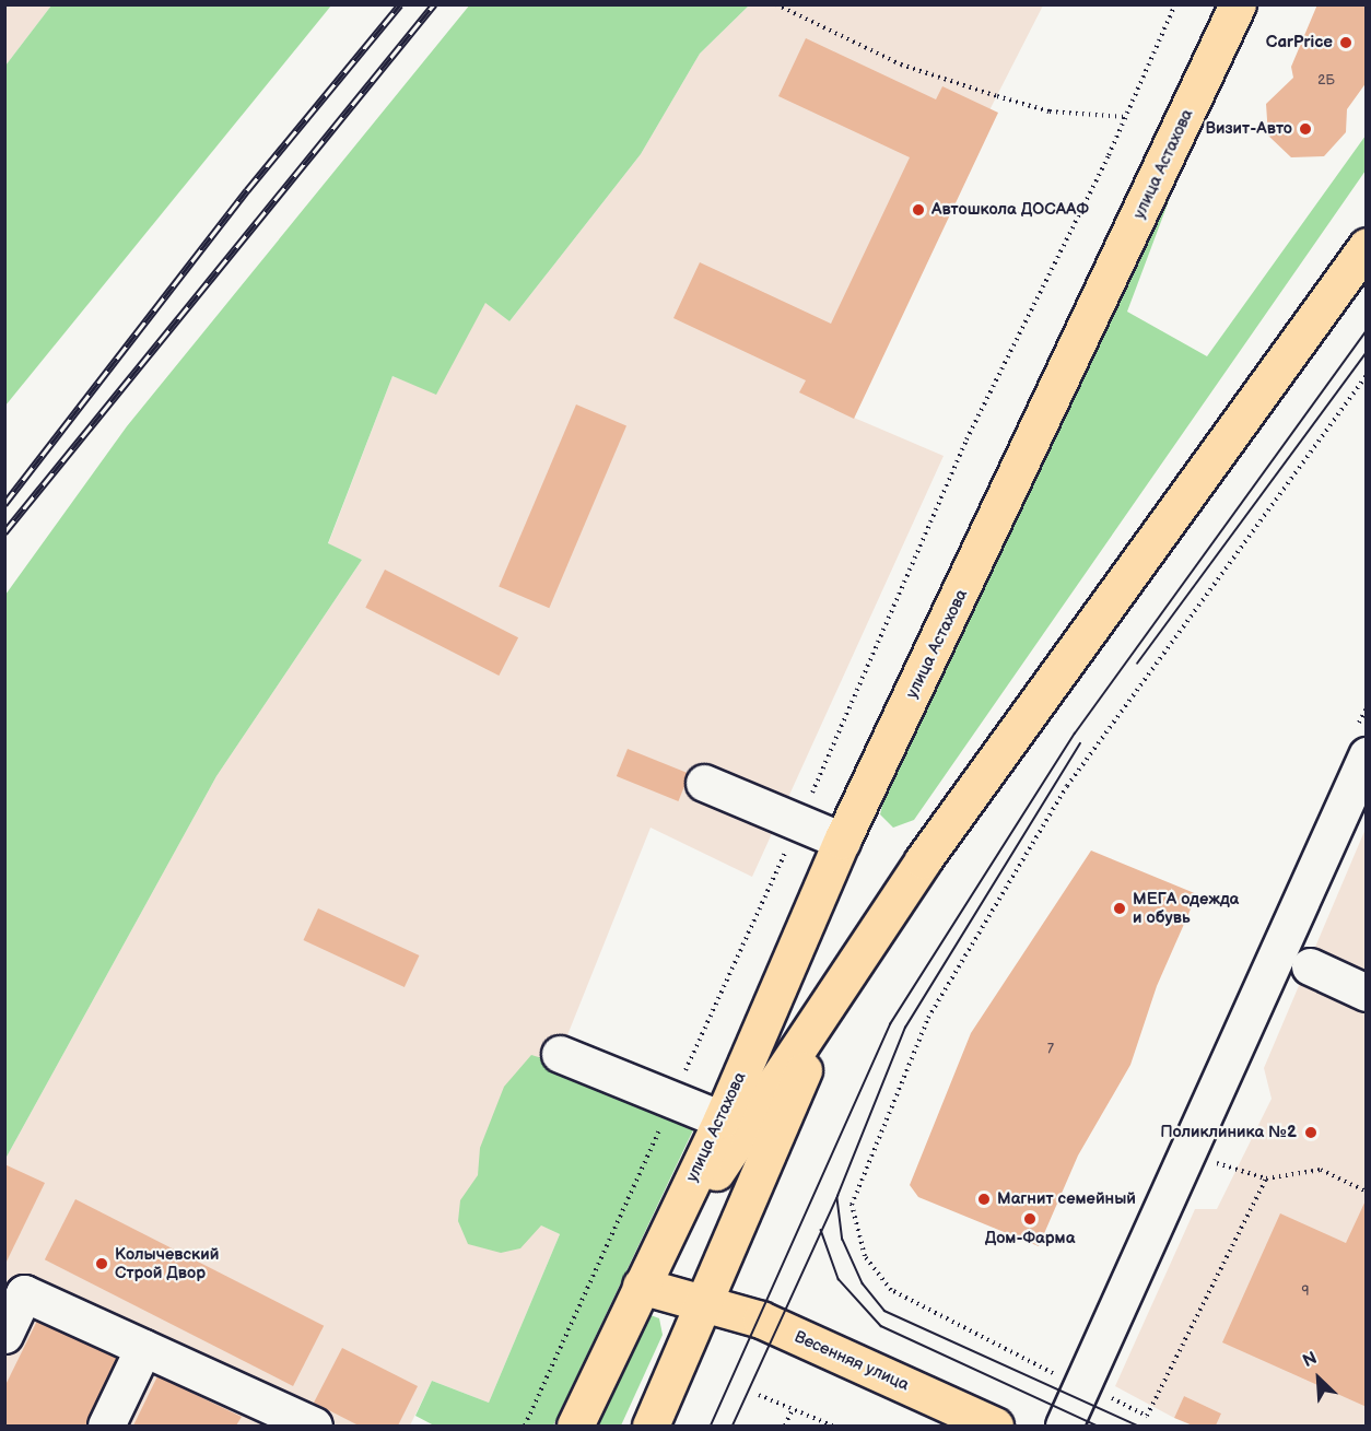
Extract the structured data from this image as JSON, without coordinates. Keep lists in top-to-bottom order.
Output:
{
  "streets": {
    "main road": ["улица Астахова", "Весенняя улица"]
  },
  "crossings": [
    ["улица Астахова", "Весенняя улица"]
  ],
  "places": [
    "CarPrice",
    "Визит-Авто",
    "Автошкола ДОСААФ",
    "МЕГА одежда и обувь",
    "Поликлиника №2",
    "Магнит семейный",
    "Дом-Фарма",
    "Колычевский Строй Двор"
  ],
  "house_numbers": ["2Б", "7", "9"],
  "north": "top left"
}
